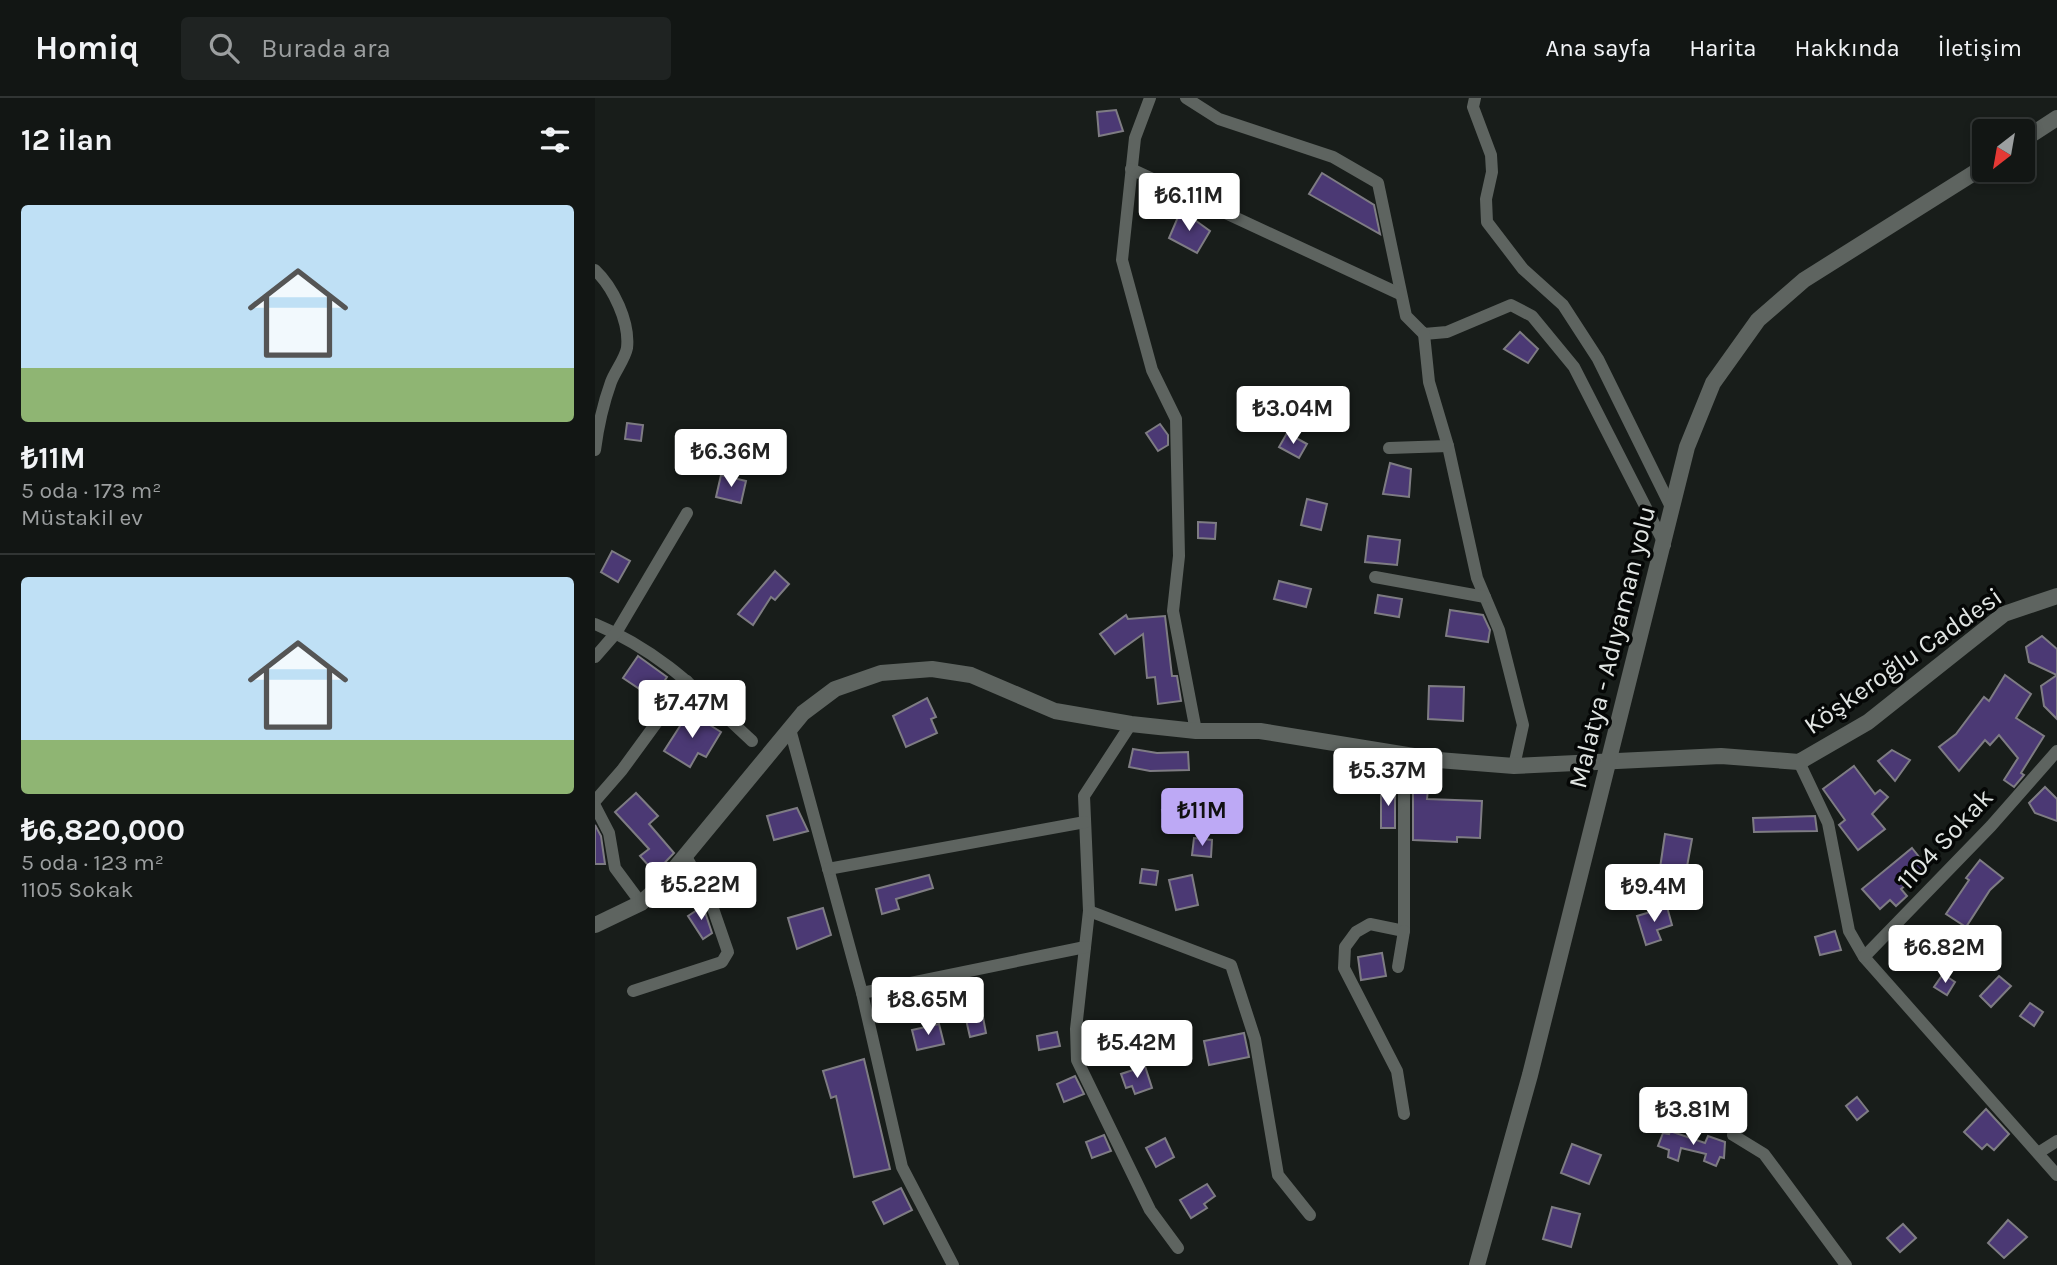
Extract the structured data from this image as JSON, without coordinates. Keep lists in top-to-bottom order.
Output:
{
  "streets": {
    "main road": ["Malatya - Adıyaman yolu", "Köşkeroğlu Caddesi"],
    "street": ["1104 Sokak"]
  },
  "crossings": [
    ["Malatya - Adıyaman yolu", "Köşkeroğlu Caddesi"]
  ],
  "north": "bottom left",
  "page": {
    "header": "Homiq",
    "search": "Burada ara",
    "nav": [
      "Ana sayfa",
      "Harita",
      "Hakkında",
      "İletişim"
    ],
    "heading": "12 ilan",
    "price": [
      "₺6.11M",
      "₺3.04M",
      "₺6.36M",
      "₺7.47M",
      "₺5.37M",
      "₺11M",
      "₺5.22M",
      "₺9.4M",
      "₺6.82M",
      "₺8.65M",
      "₺5.42M",
      "₺3.81M"
    ],
    "list": [
      {
        "name": "₺11M",
        "note": "5 oda · 173 m² · Müstakil ev"
      },
      {
        "name": "₺6,820,000",
        "note": "5 oda · 123 m² · 1105 Sokak"
      }
    ]
  }
}
